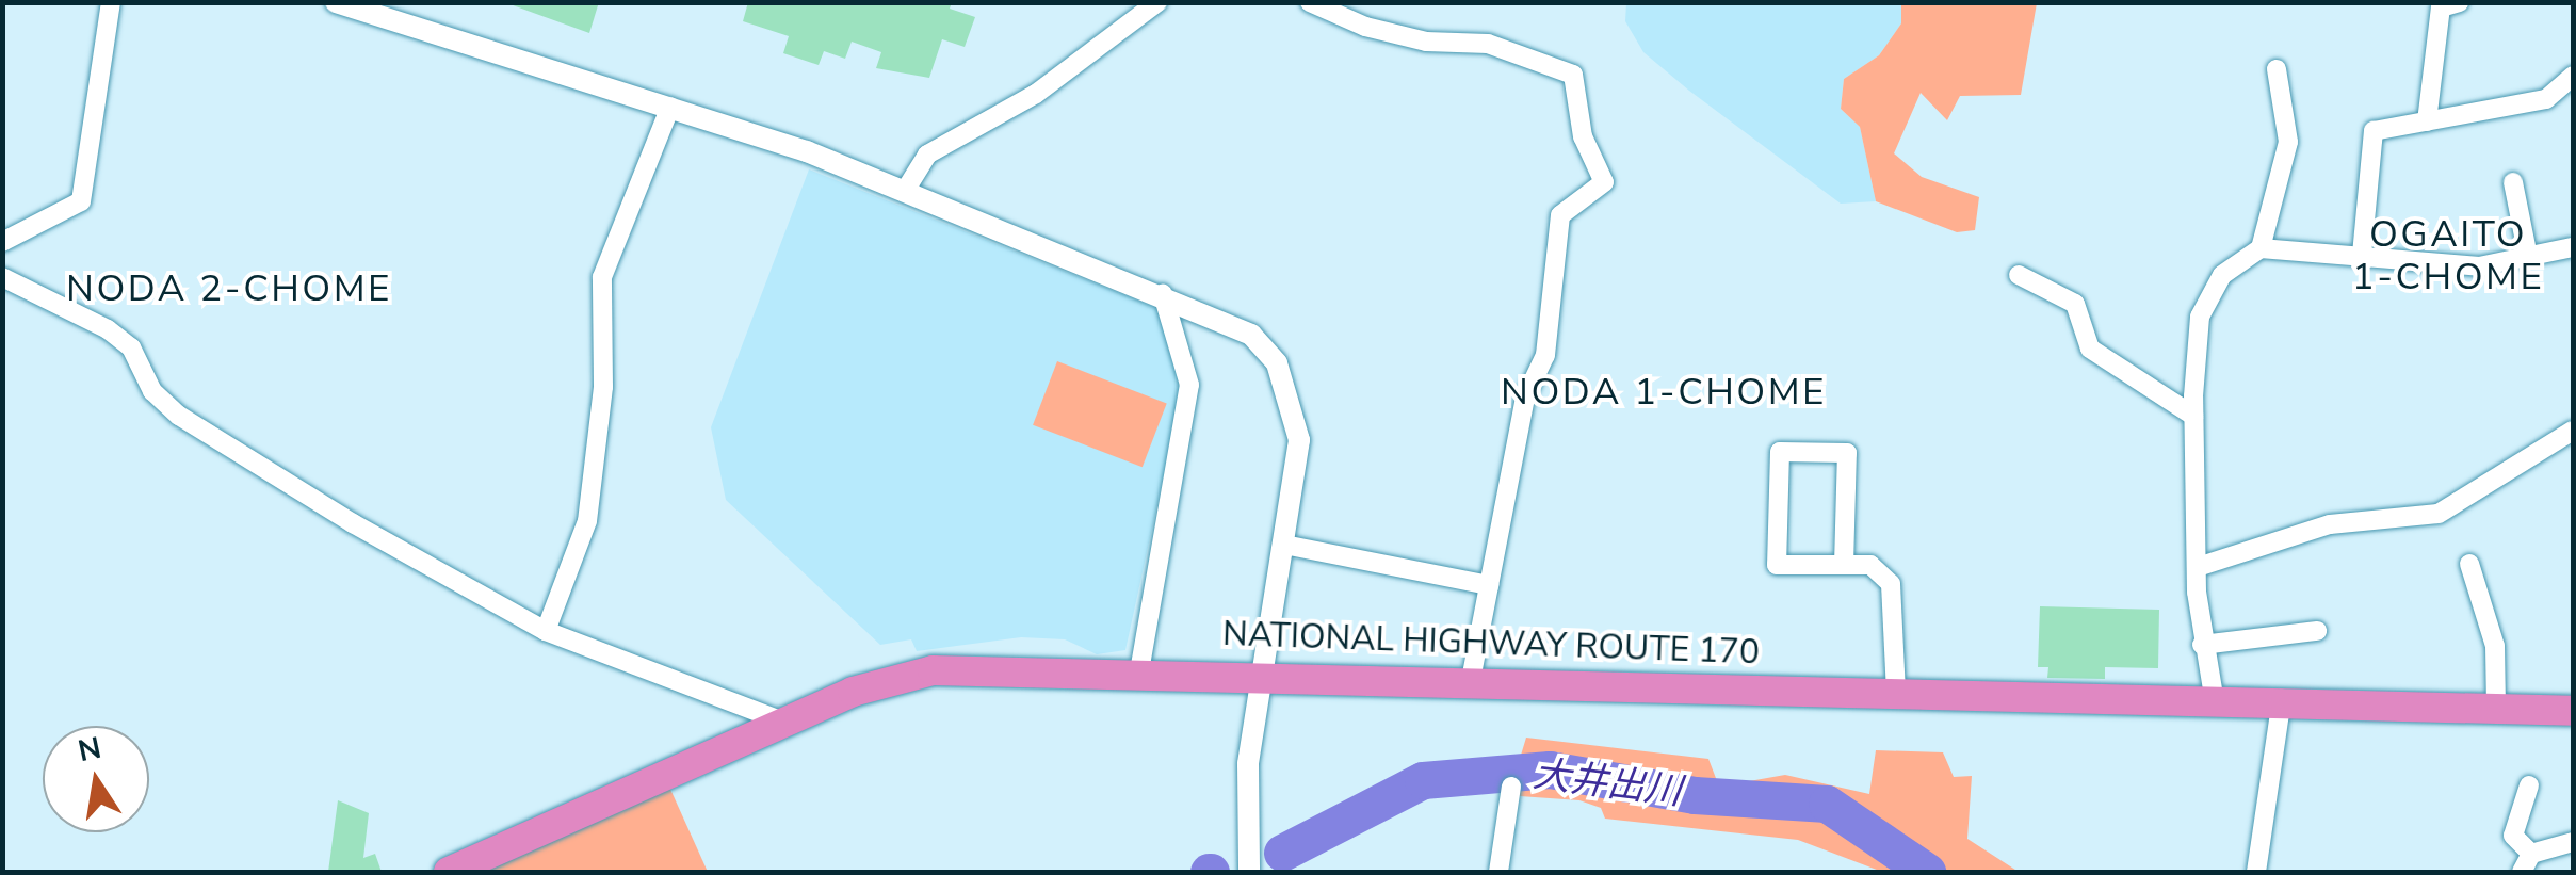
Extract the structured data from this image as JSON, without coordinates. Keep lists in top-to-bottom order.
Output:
{
  "streets": {
    "highway": ["NATIONAL HIGHWAY ROUTE 170"]
  },
  "districts": ["OGAITO 1-CHOME", "NODA 2-CHOME", "NODA 1-CHOME"],
  "water": ["大井出川"],
  "north": "top"
}
